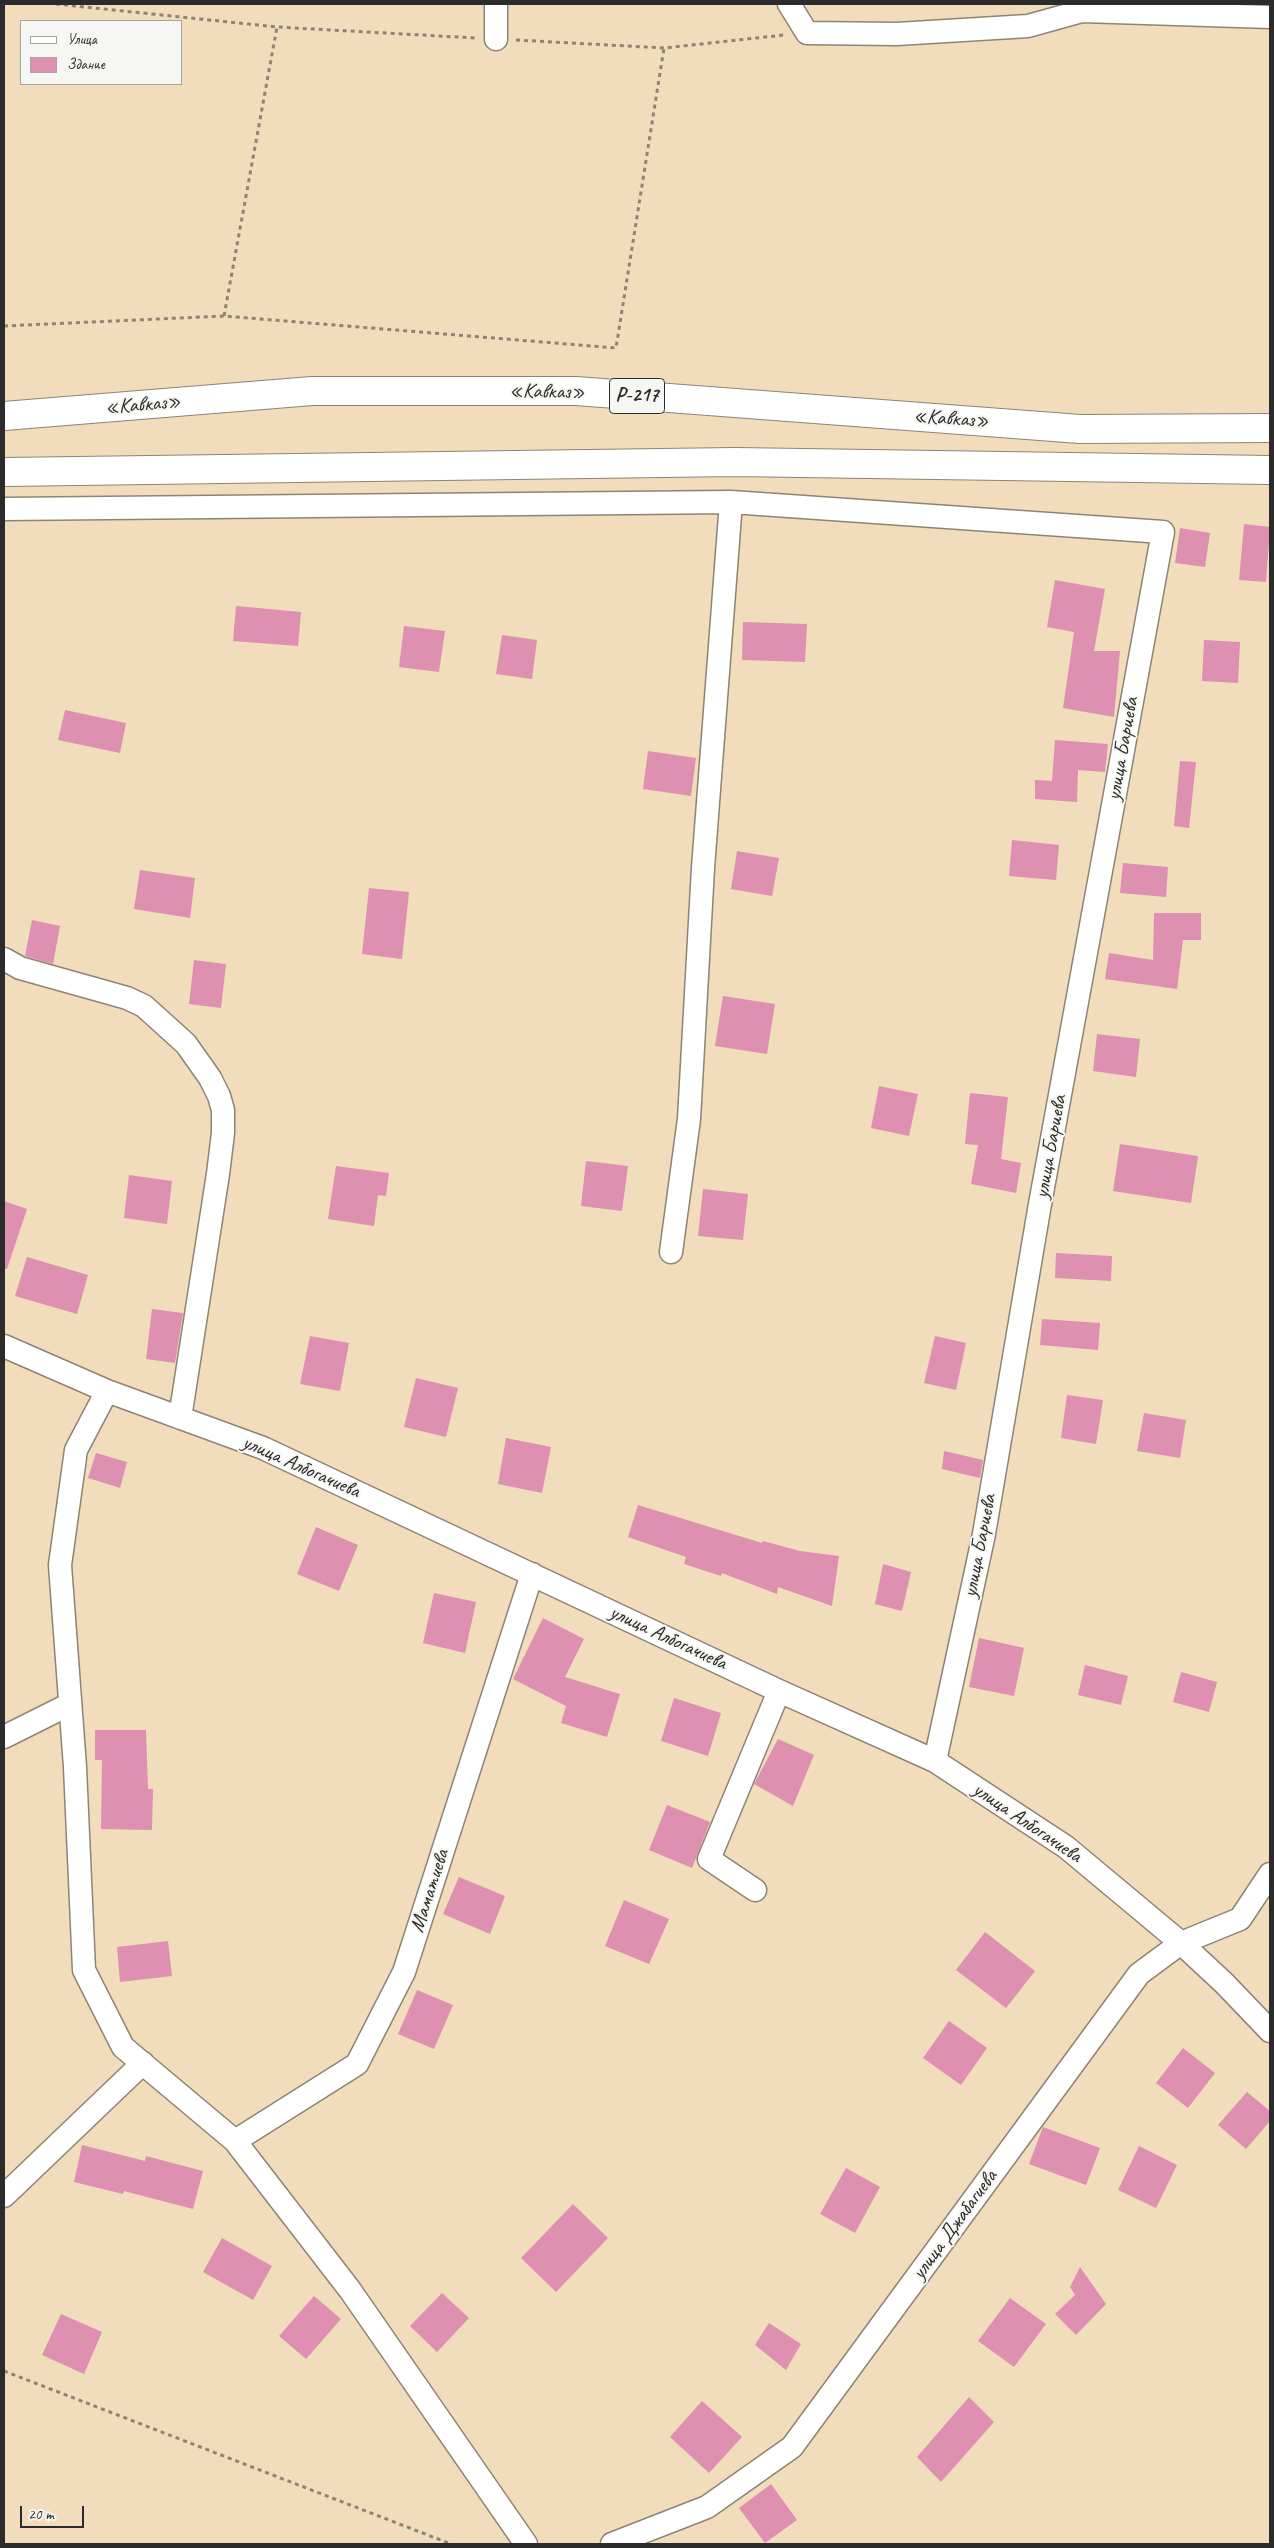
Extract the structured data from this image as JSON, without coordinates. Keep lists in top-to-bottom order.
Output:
{
  "streets": {
    "highway": ["«Кавказ»", "Р-217"],
    "street": [
      "улица Бариева",
      "улица Албогачиева",
      "Маматиева",
      "улица Джабагиева"
    ]
  },
  "crossings": [
    ["улица Бариева", "улица Албогачиева"],
    ["улица Албогачиева", "Маматиева"],
    ["улица Албогачиева", "улица Джабагиева"]
  ],
  "legend": ["Улица", "Здание"],
  "scale_bar": "20 m"
}
